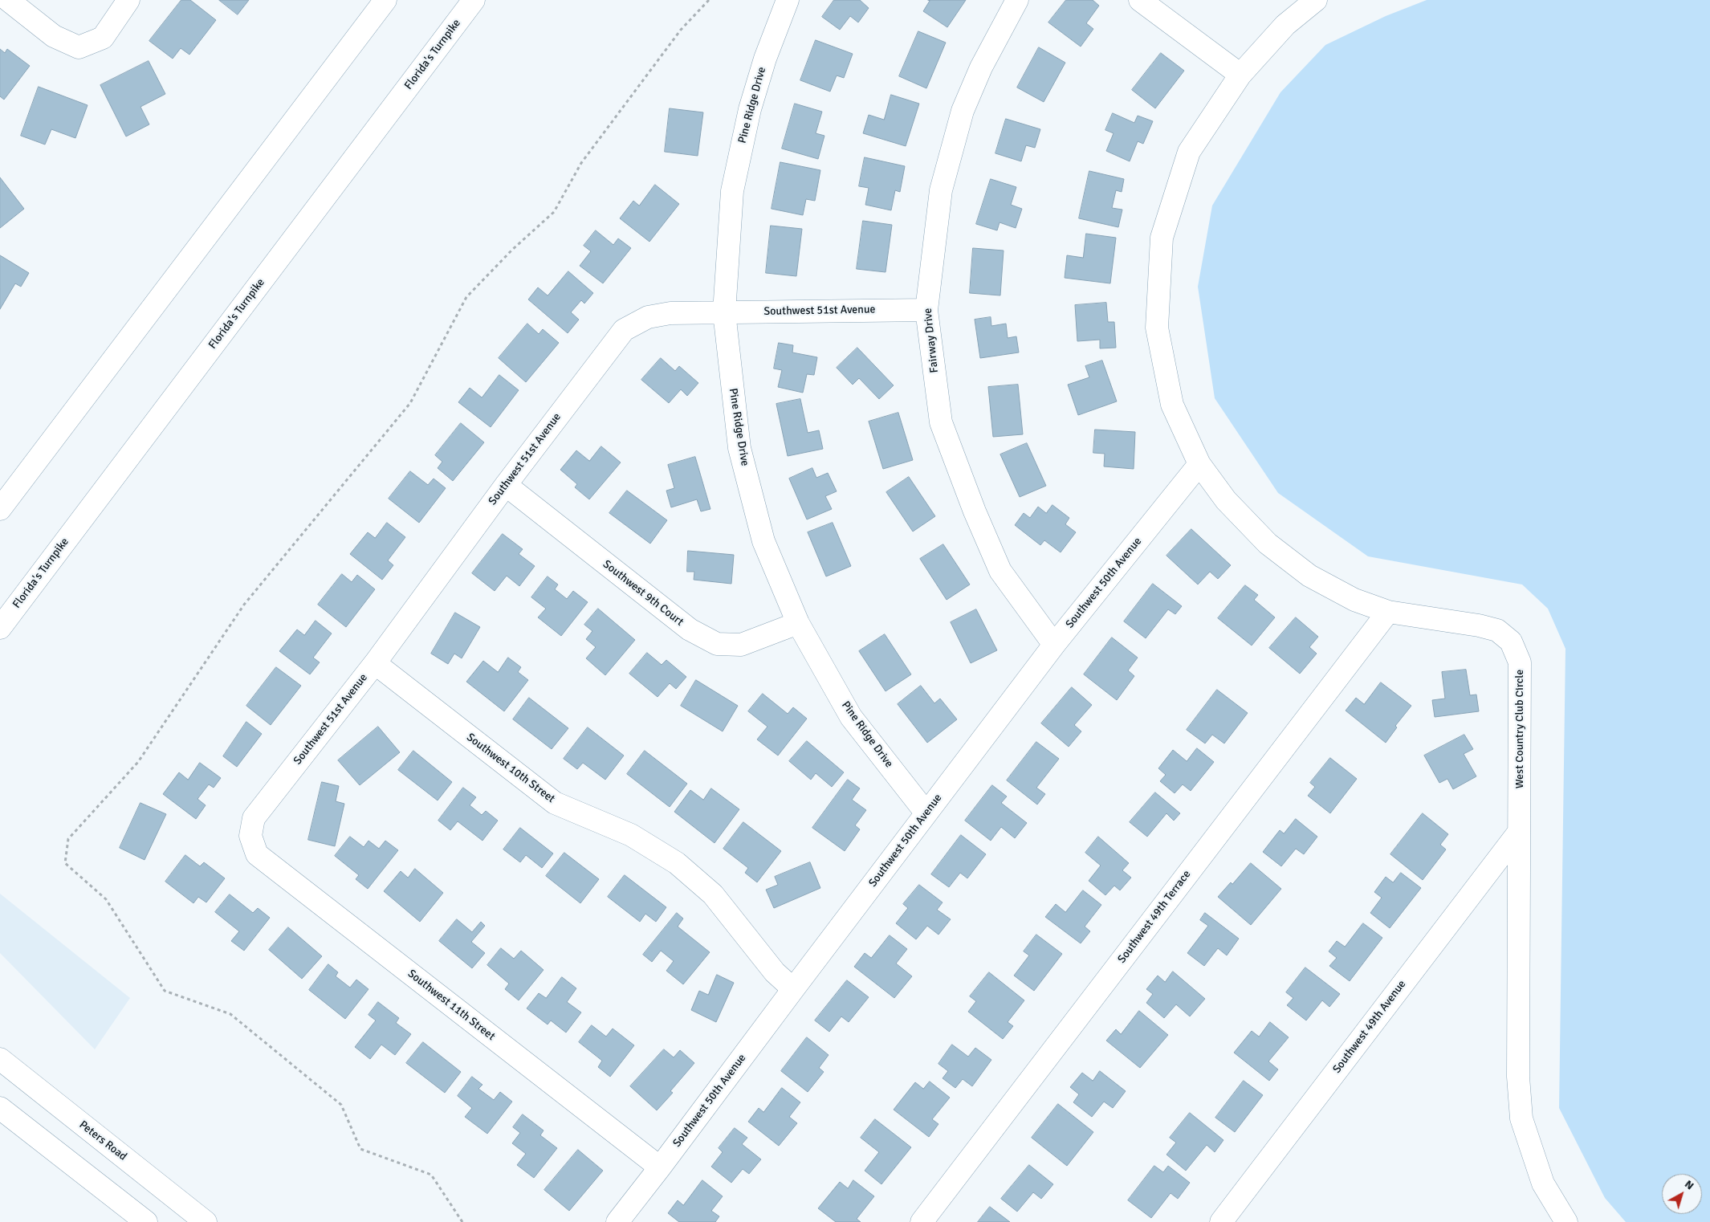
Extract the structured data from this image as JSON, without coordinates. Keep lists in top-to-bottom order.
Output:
{
  "streets": {
    "main road": [
      "Florida's Turnpike",
      "Pine Ridge Drive",
      "Southwest 51st Avenue",
      "Fairway Drive",
      "Southwest 50th Avenue",
      "Southwest 9th Court",
      "West Country Club Circle",
      "Southwest 10th Street",
      "Southwest 49th Terrace",
      "Southwest 11th Street",
      "Southwest 49th Avenue",
      "Peters Road"
    ]
  },
  "crossings": [
    ["Pine Ridge Drive", "Southwest 51st Avenue"],
    ["Pine Ridge Drive", "Southwest 50th Avenue"],
    ["Pine Ridge Drive", "Southwest 9th Court"],
    ["Southwest 51st Avenue", "Fairway Drive"],
    ["Southwest 51st Avenue", "Southwest 9th Court"],
    ["Southwest 51st Avenue", "Southwest 10th Street"],
    ["Southwest 51st Avenue", "Southwest 11th Street"],
    ["Fairway Drive", "Southwest 50th Avenue"],
    ["Southwest 50th Avenue", "West Country Club Circle"],
    ["Southwest 50th Avenue", "Southwest 10th Street"],
    ["Southwest 50th Avenue", "Southwest 11th Street"],
    ["West Country Club Circle", "Southwest 49th Terrace"],
    ["West Country Club Circle", "Southwest 49th Avenue"]
  ],
  "north": "top right"
}
